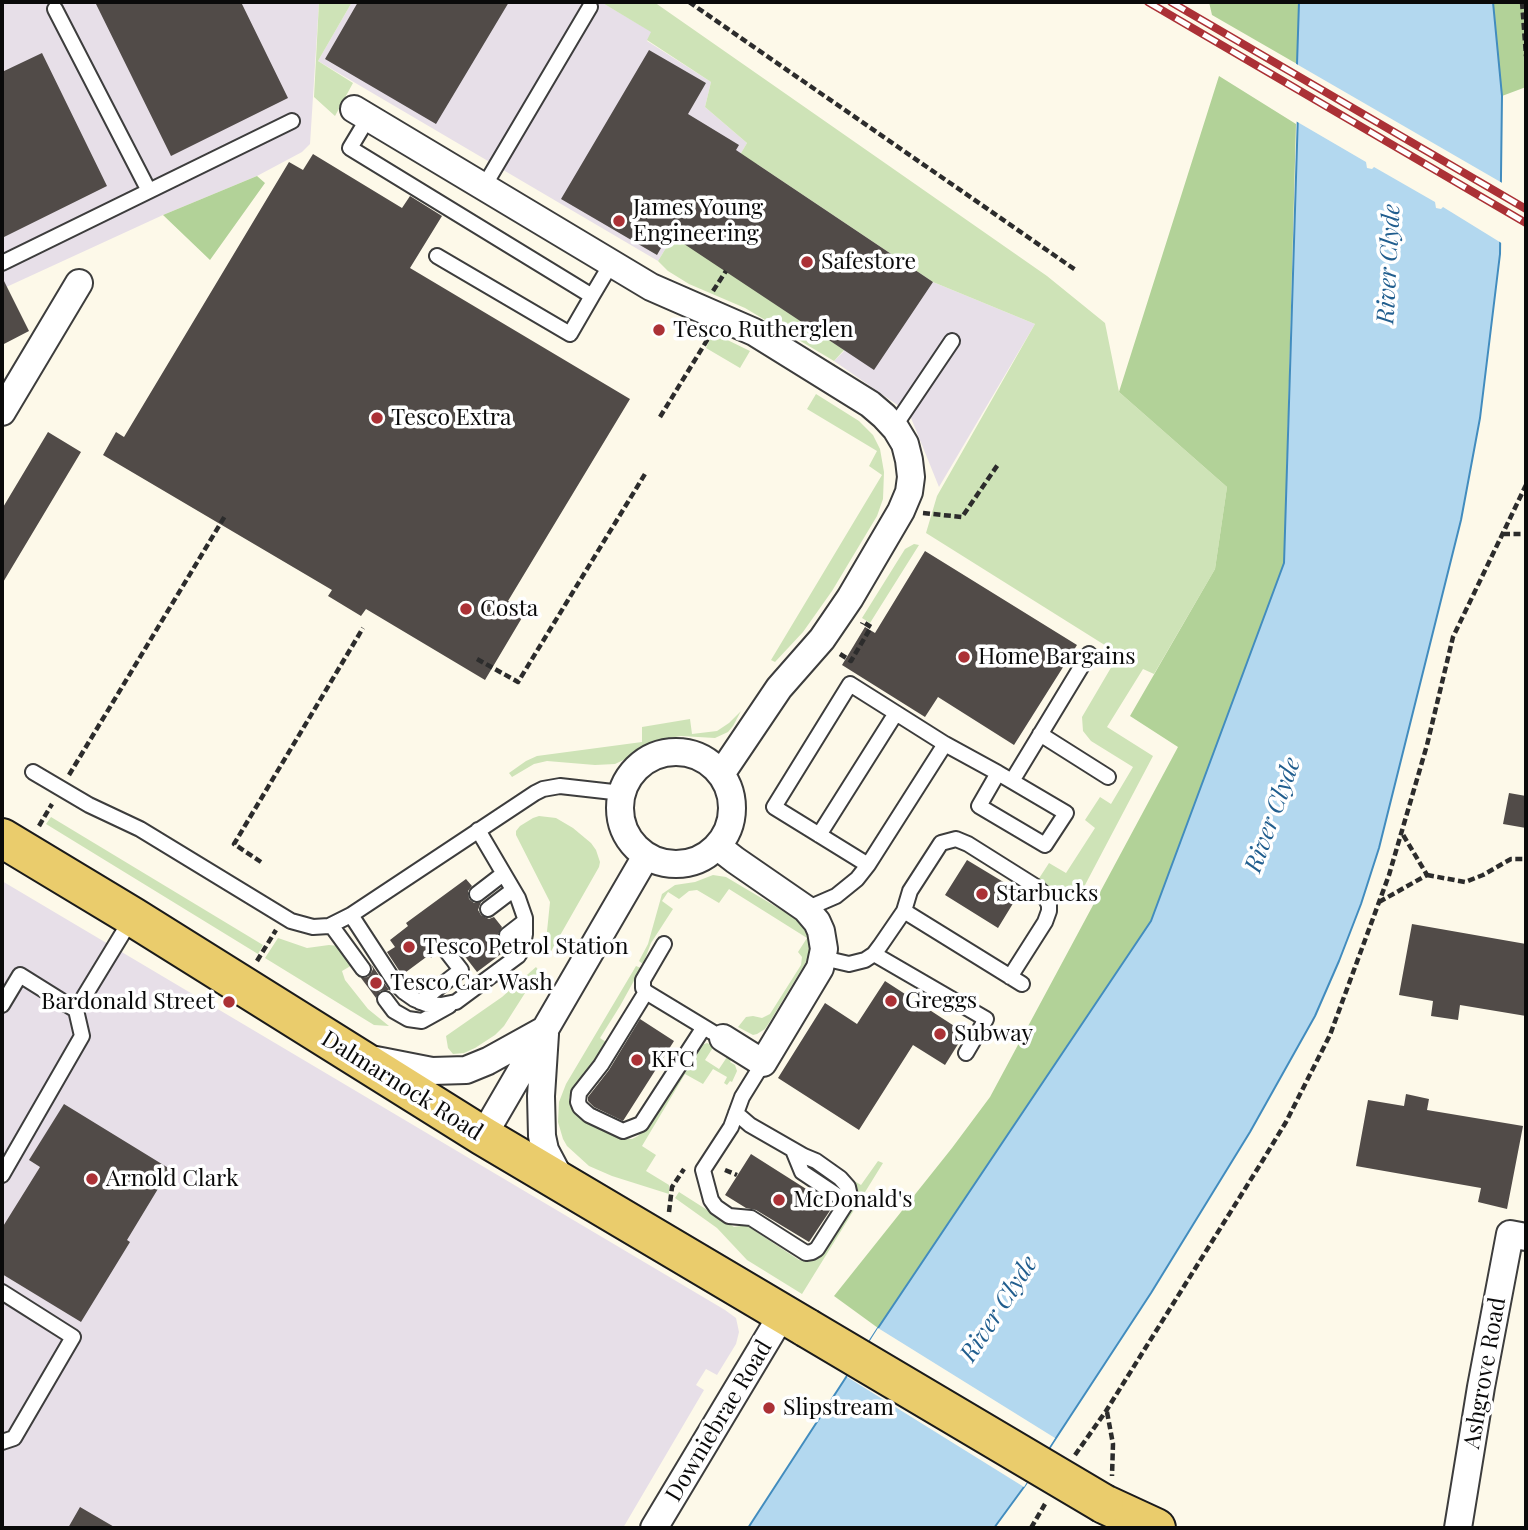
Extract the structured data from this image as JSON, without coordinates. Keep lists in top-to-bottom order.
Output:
{
  "streets": {
    "main road": ["Dalmarnock Road"],
    "street": ["Ashgrove Road", "Downiebrae Road"]
  },
  "crossings": [
    ["Dalmarnock Road", "Downiebrae Road"]
  ],
  "water": ["River Clyde"],
  "places": [
    "James Young Engineering",
    "Safestore",
    "Tesco Rutherglen",
    "Tesco Extra",
    "Costa",
    "Home Bargains",
    "Starbucks",
    "Tesco Petrol Station",
    "Tesco Car Wash",
    "Greggs",
    "Bardonald Street",
    "Subway",
    "KFC",
    "Arnold Clark",
    "McDonald's",
    "Slipstream"
  ]
}
